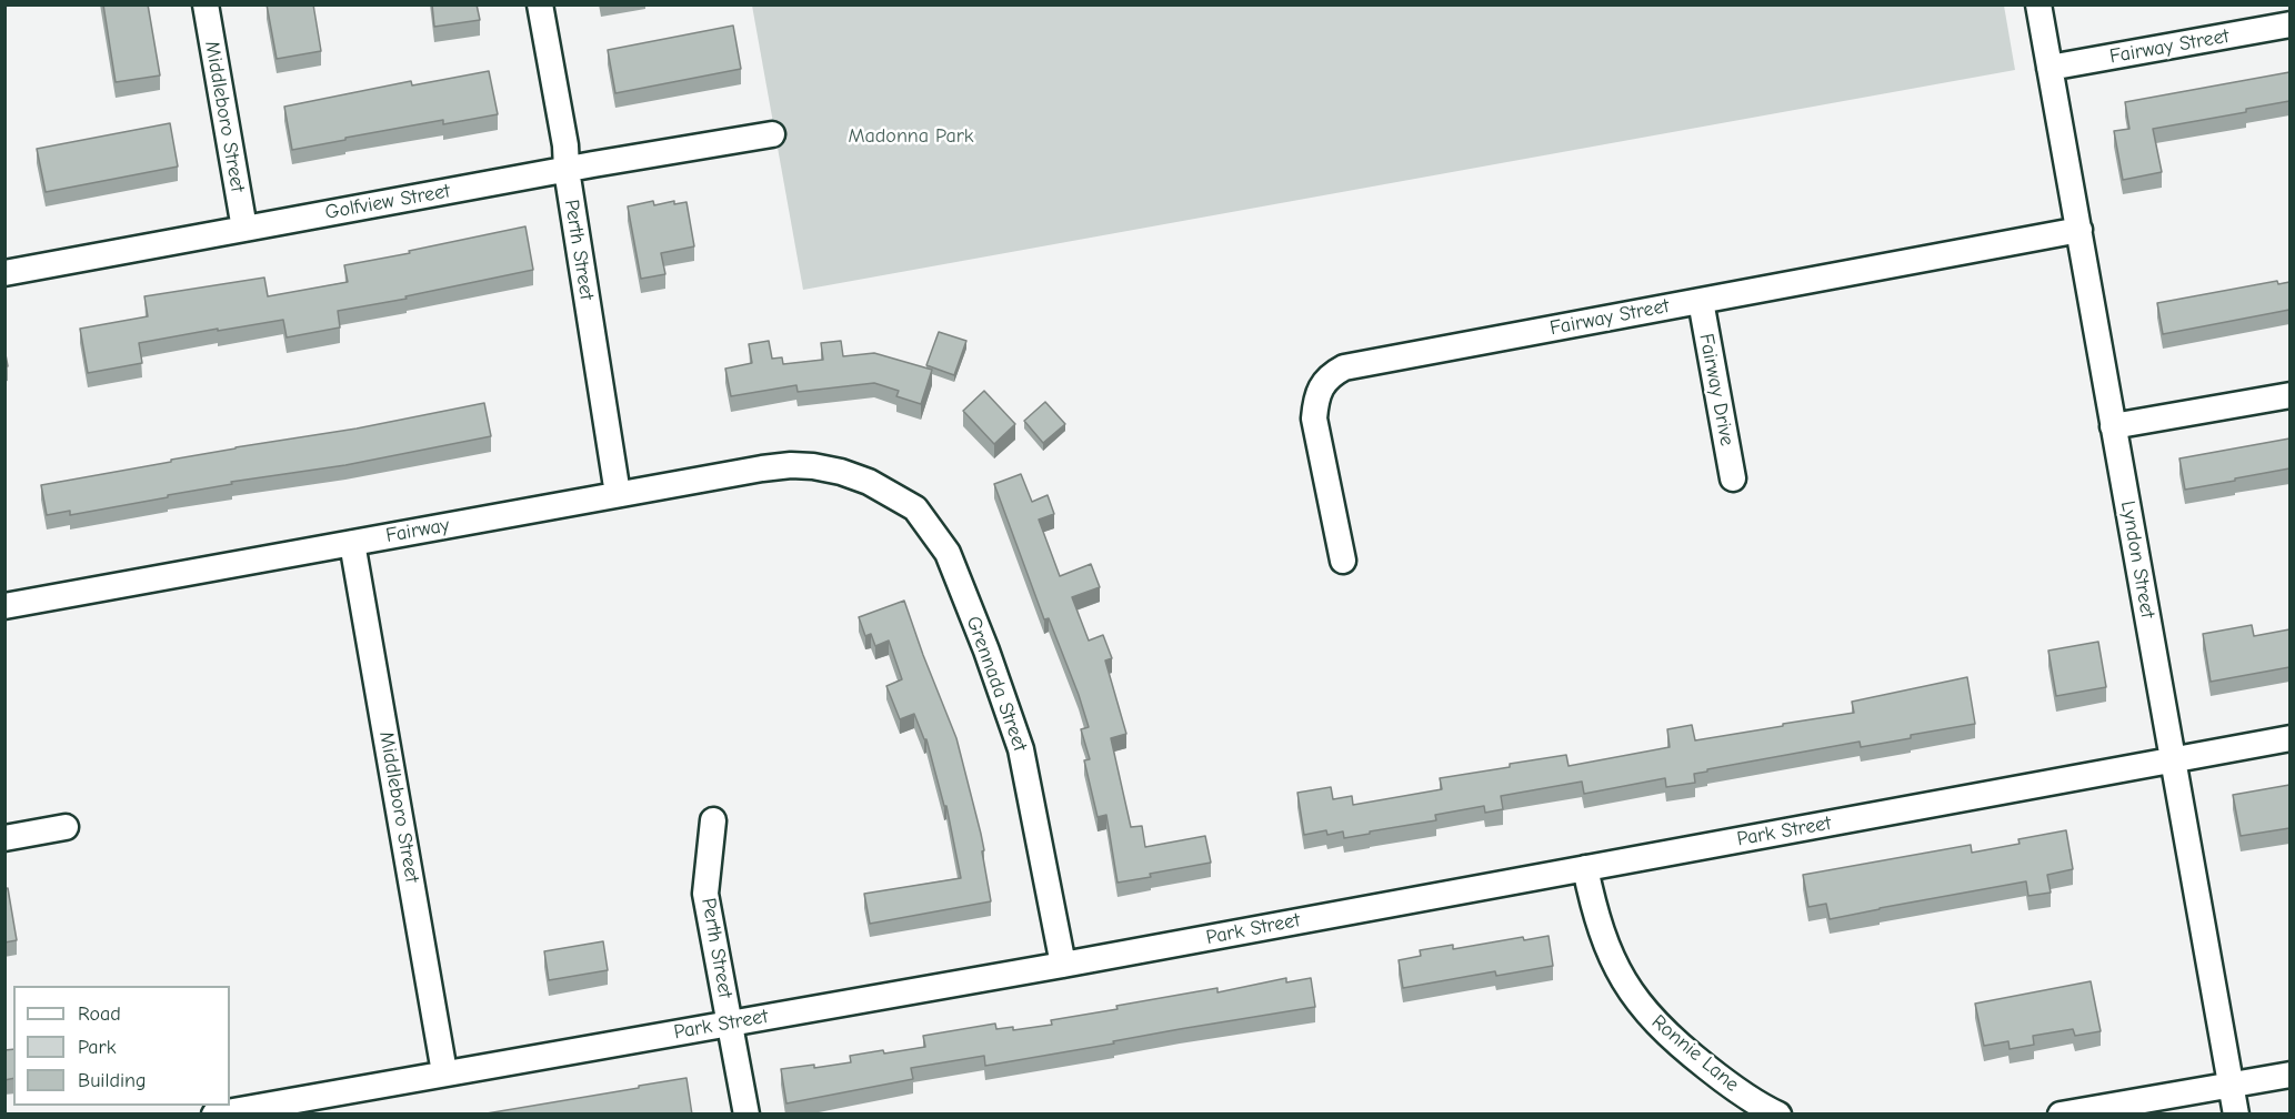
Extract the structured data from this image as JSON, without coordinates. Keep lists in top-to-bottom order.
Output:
{
  "streets": {
    "street": [
      "Fairway Street",
      "Middleboro Street",
      "Golfview Street",
      "Perth Street",
      "Fairway Drive",
      "Fairway",
      "Lyndon Street",
      "Grennada Street",
      "Park Street",
      "Ronnie Lane"
    ]
  },
  "crossings": [
    ["Fairway Street", "Fairway Drive"],
    ["Fairway Street", "Lyndon Street"],
    ["Middleboro Street", "Golfview Street"],
    ["Middleboro Street", "Fairway"],
    ["Middleboro Street", "Park Street"],
    ["Golfview Street", "Perth Street"],
    ["Perth Street", "Fairway"],
    ["Perth Street", "Park Street"],
    ["Fairway", "Grennada Street"],
    ["Lyndon Street", "Park Street"],
    ["Grennada Street", "Park Street"],
    ["Park Street", "Ronnie Lane"]
  ],
  "parks": ["Madonna Park"],
  "legend": ["Road", "Park", "Building"]
}
